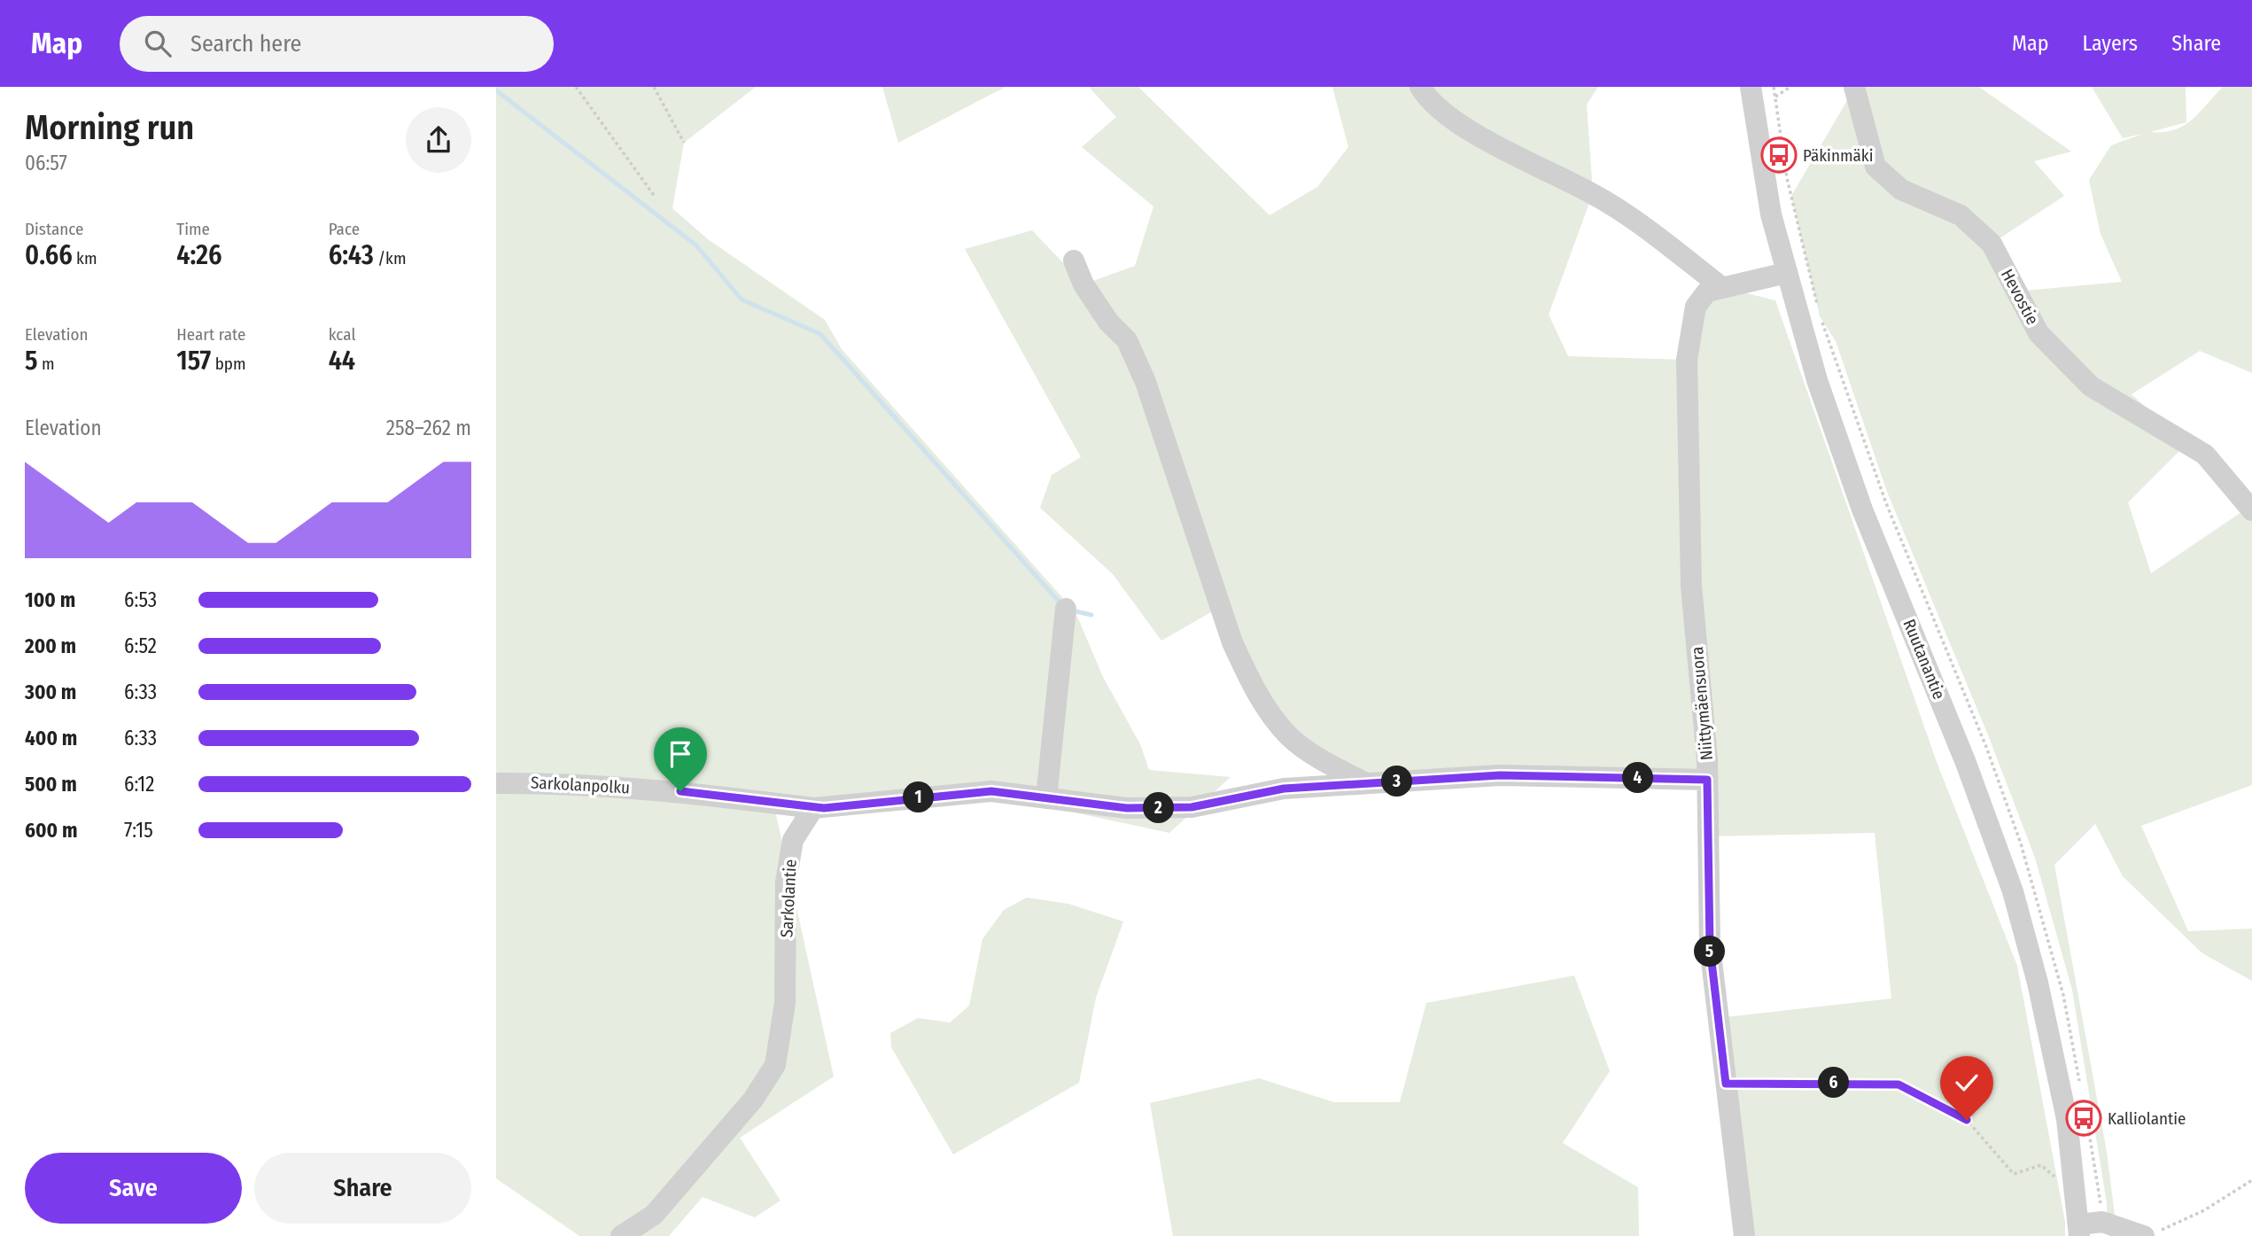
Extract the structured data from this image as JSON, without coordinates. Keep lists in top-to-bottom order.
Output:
{
  "streets": {
    "street": [
      "Hevostie",
      "Ruutanantie",
      "Niittymäensuora",
      "Sarkolanpolku",
      "Sarkolantie"
    ]
  },
  "crossings": [
    ["Ruutanantie", "Niittymäensuora"],
    ["Sarkolanpolku", "Sarkolantie"]
  ],
  "places": {
    "bus stop": ["Päkinmäki", "Kalliolantie"]
  },
  "page": {
    "header": "Map",
    "search": "Search here",
    "nav": ["Map", "Layers", "Share"],
    "heading": ["Morning run", "06:57"],
    "stats": [
      ["Distance", "0.66 km"],
      ["Time", "4:26"],
      ["Pace", "6:43 /km"],
      ["Elevation", "5 m"],
      ["Heart rate", "157 bpm"],
      ["kcal", "44"]
    ],
    "chart": ["Elevation", "258–262 m"],
    "list": [
      {
        "name": "100 m",
        "note": "6:53"
      },
      {
        "name": "200 m",
        "note": "6:52"
      },
      {
        "name": "300 m",
        "note": "6:33"
      },
      {
        "name": "400 m",
        "note": "6:33"
      },
      {
        "name": "500 m",
        "note": "6:12"
      },
      {
        "name": "600 m",
        "note": "7:15"
      }
    ],
    "pins": [
      "4",
      "3",
      "1",
      "2",
      "5",
      "6"
    ],
    "buttons": ["Save", "Share"]
  }
}
